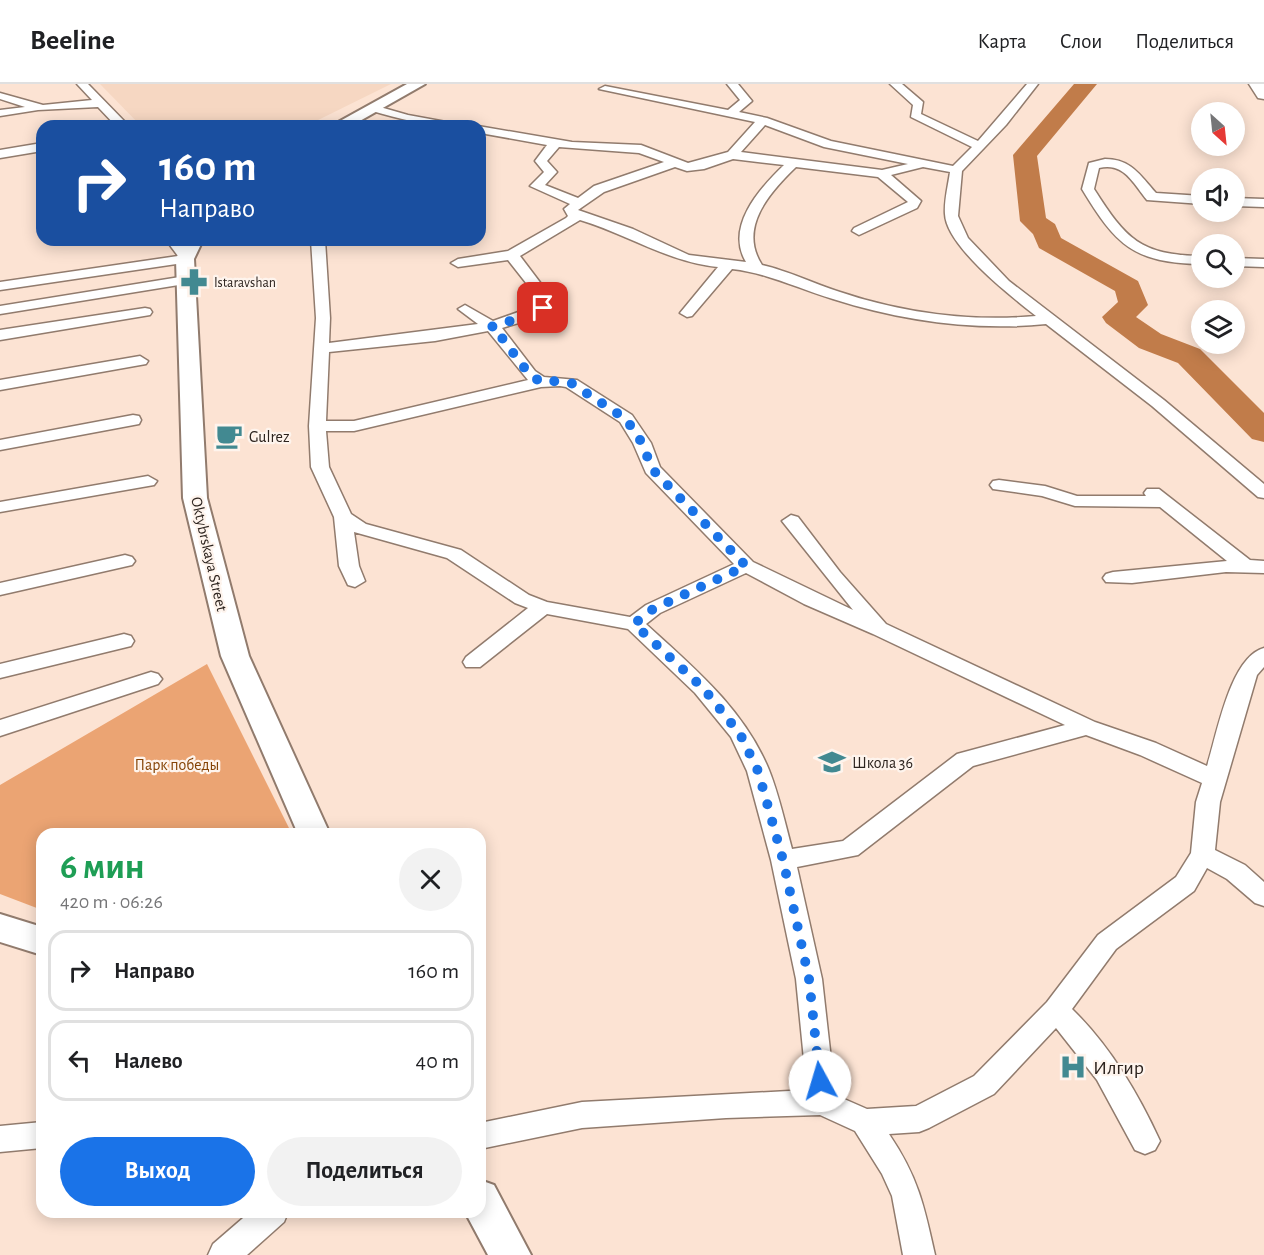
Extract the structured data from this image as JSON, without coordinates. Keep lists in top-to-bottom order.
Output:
{
  "streets": {
    "main road": ["Oktybrskaya Street"]
  },
  "parks": ["Парк победы"],
  "places": {
    "pharmacy": ["Istaravshan"],
    "cafe": ["Gulrez"],
    "school or university": ["Школа 36"],
    "hospital": ["Илгир"]
  },
  "north": "bottom right",
  "page": {
    "header": "Beeline",
    "nav": ["Карта", "Слои", "Поделиться"],
    "turn": ["160 m", "Направо"],
    "heading": ["6 мин", "420 m · 06:26"],
    "list": [
      {
        "name": "Направо",
        "value": "160 m"
      },
      {
        "name": "Налево",
        "value": "40 m"
      }
    ],
    "buttons": ["Выход", "Поделиться"]
  }
}
